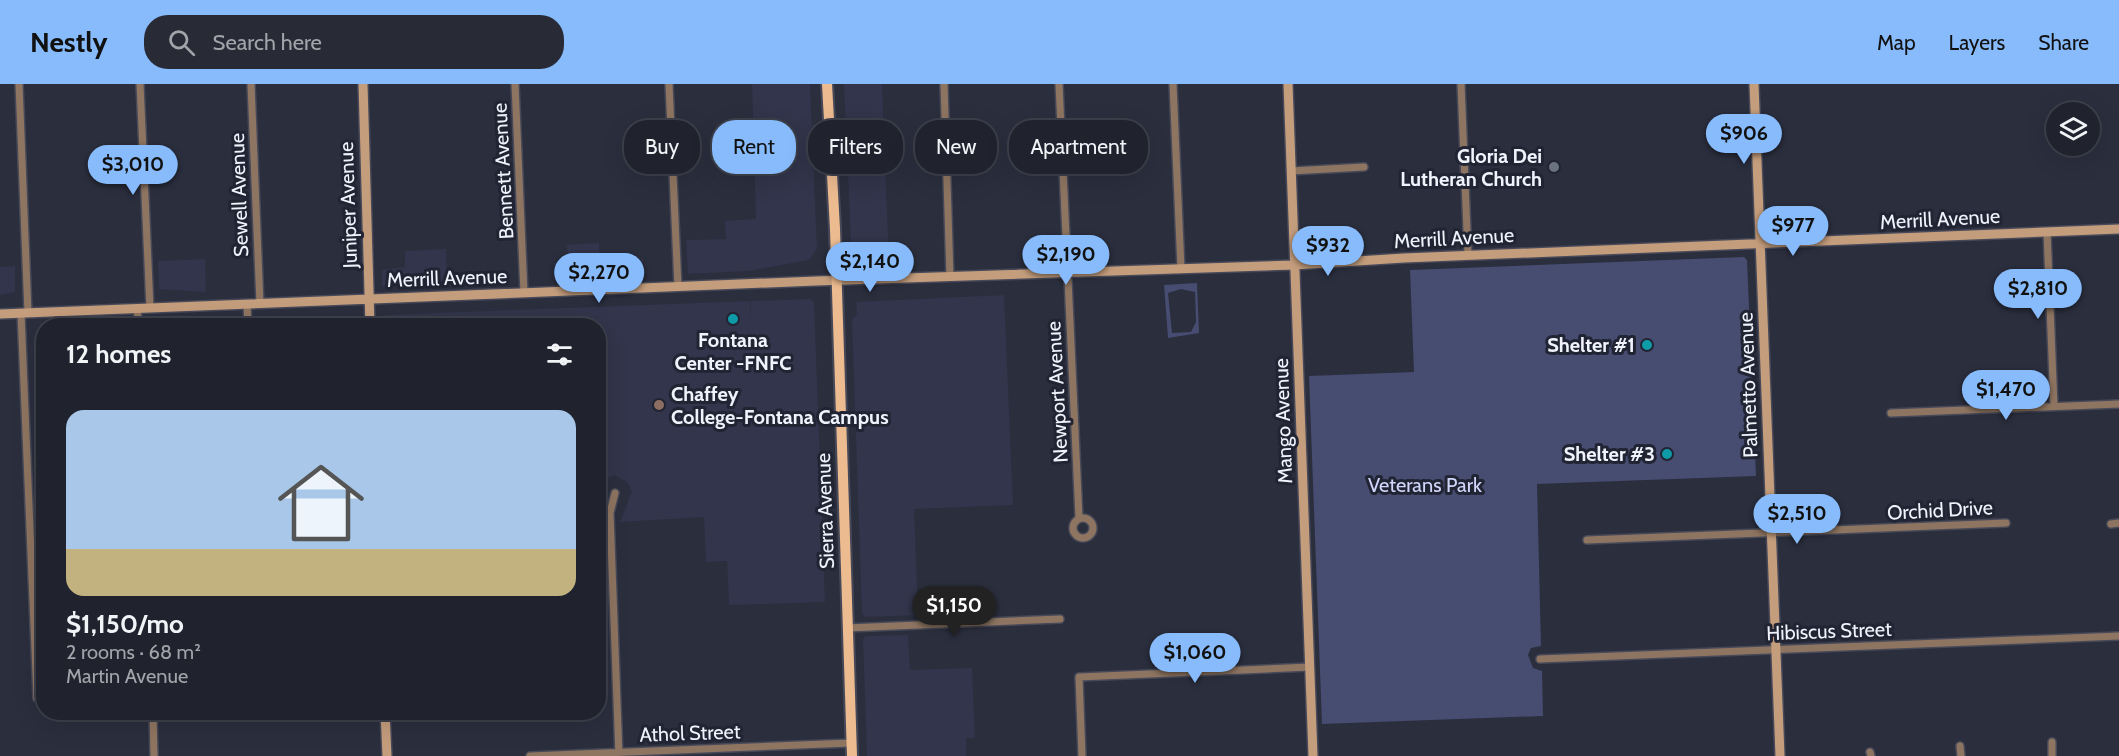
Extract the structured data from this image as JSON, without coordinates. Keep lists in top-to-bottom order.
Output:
{
  "streets": {
    "main road": [
      "Juniper Avenue",
      "Merrill Avenue",
      "Palmetto Avenue",
      "Mango Avenue",
      "Sierra Avenue"
    ],
    "street": [
      "Bennett Avenue",
      "Sewell Avenue",
      "Newport Avenue",
      "Orchid Drive",
      "Hibiscus Street",
      "Athol Street"
    ]
  },
  "crossings": [
    ["Bennett Avenue", "Merrill Avenue"],
    ["Sewell Avenue", "Merrill Avenue"],
    ["Juniper Avenue", "Merrill Avenue"],
    ["Merrill Avenue", "Palmetto Avenue"],
    ["Merrill Avenue", "Newport Avenue"],
    ["Merrill Avenue", "Mango Avenue"],
    ["Merrill Avenue", "Sierra Avenue"],
    ["Palmetto Avenue", "Orchid Drive"],
    ["Palmetto Avenue", "Hibiscus Street"],
    ["Sierra Avenue", "Athol Street"]
  ],
  "parks": ["Veterans Park"],
  "places": [
    "Gloria Dei Lutheran Church",
    "Fontana Center -FNFC",
    "Shelter #1",
    "Chaffey College-Fontana Campus",
    "Shelter #3"
  ],
  "page": {
    "header": "Nestly",
    "search": "Search here",
    "nav": ["Map", "Layers", "Share"],
    "price": [
      "$906",
      "$3,010",
      "$977",
      "$932",
      "$2,190",
      "$2,140",
      "$2,270",
      "$2,810",
      "$1,470",
      "$2,510",
      "$1,150",
      "$1,060"
    ],
    "chip": [
      "Buy",
      "Rent",
      "Filters",
      "New",
      "Apartment"
    ],
    "heading": "12 homes",
    "list": [
      {
        "name": "$1,150/mo",
        "note": "2 rooms · 68 m² · Martin Avenue"
      }
    ]
  }
}
